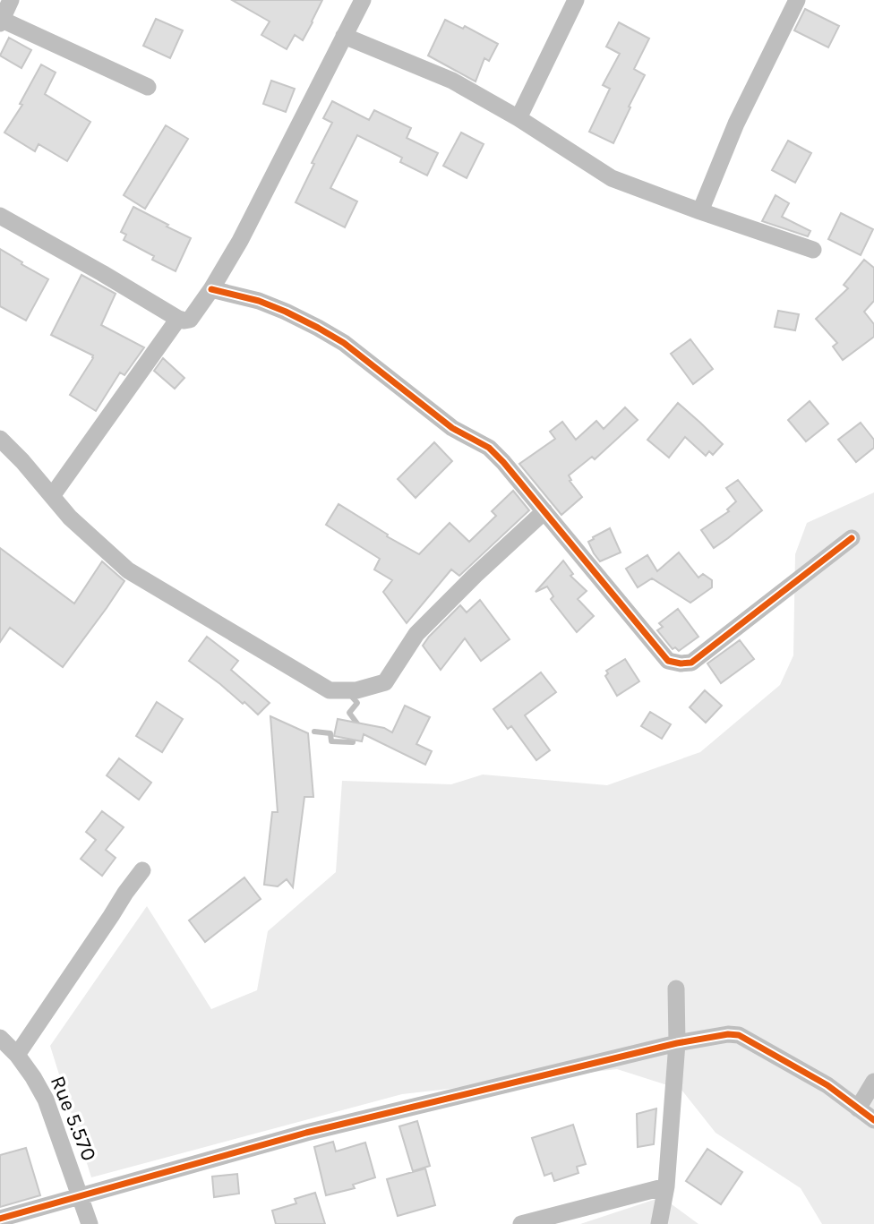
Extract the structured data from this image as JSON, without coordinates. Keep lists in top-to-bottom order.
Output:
{
  "streets": {
    "street": ["Rue 5.570"]
  }
}
